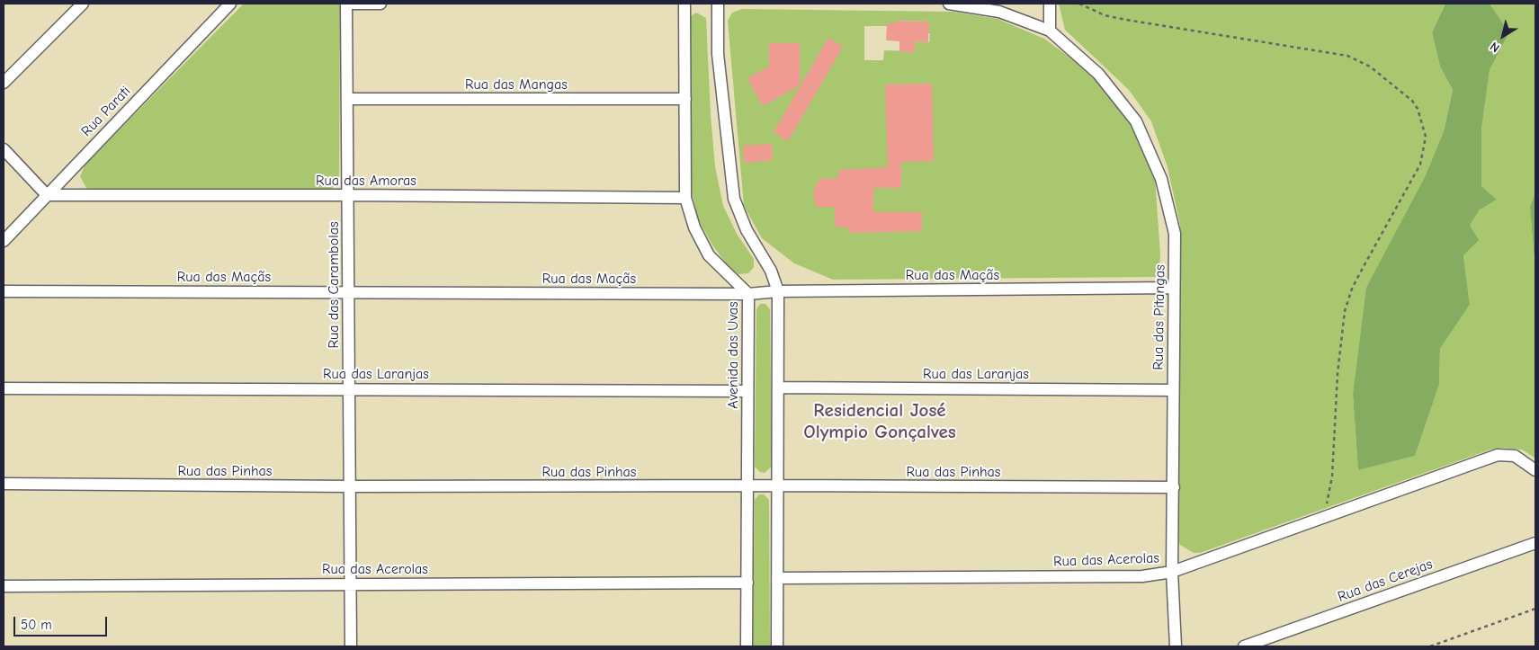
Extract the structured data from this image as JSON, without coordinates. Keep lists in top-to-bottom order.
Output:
{
  "streets": {
    "street": [
      "Rua das Mangas",
      "Rua Parati",
      "Rua das Amoras",
      "Rua das Maçãs",
      "Rua das Carambolas",
      "Rua das Pitangas",
      "Avenida das Uvas",
      "Rua das Laranjas",
      "Rua das Pinhas",
      "Rua das Acerolas",
      "Rua das Cerejas"
    ]
  },
  "crossings": [
    ["Rua das Mangas", "Rua das Carambolas"],
    ["Rua das Mangas", "Avenida das Uvas"],
    ["Rua Parati", "Rua das Amoras"],
    ["Rua das Amoras", "Rua das Carambolas"],
    ["Rua das Amoras", "Avenida das Uvas"],
    ["Rua das Maçãs", "Rua das Carambolas"],
    ["Rua das Maçãs", "Rua das Pitangas"],
    ["Rua das Maçãs", "Avenida das Uvas"],
    ["Rua das Carambolas", "Rua das Laranjas"],
    ["Rua das Carambolas", "Rua das Pinhas"],
    ["Rua das Carambolas", "Rua das Acerolas"],
    ["Rua das Pitangas", "Rua das Laranjas"],
    ["Rua das Pitangas", "Rua das Pinhas"],
    ["Rua das Pitangas", "Rua das Acerolas"],
    ["Avenida das Uvas", "Rua das Laranjas"],
    ["Avenida das Uvas", "Rua das Pinhas"],
    ["Avenida das Uvas", "Rua das Acerolas"]
  ],
  "districts": ["Residencial José Olympio Gonçalves"],
  "scale_bar": "50 m",
  "north": "bottom left"
}
